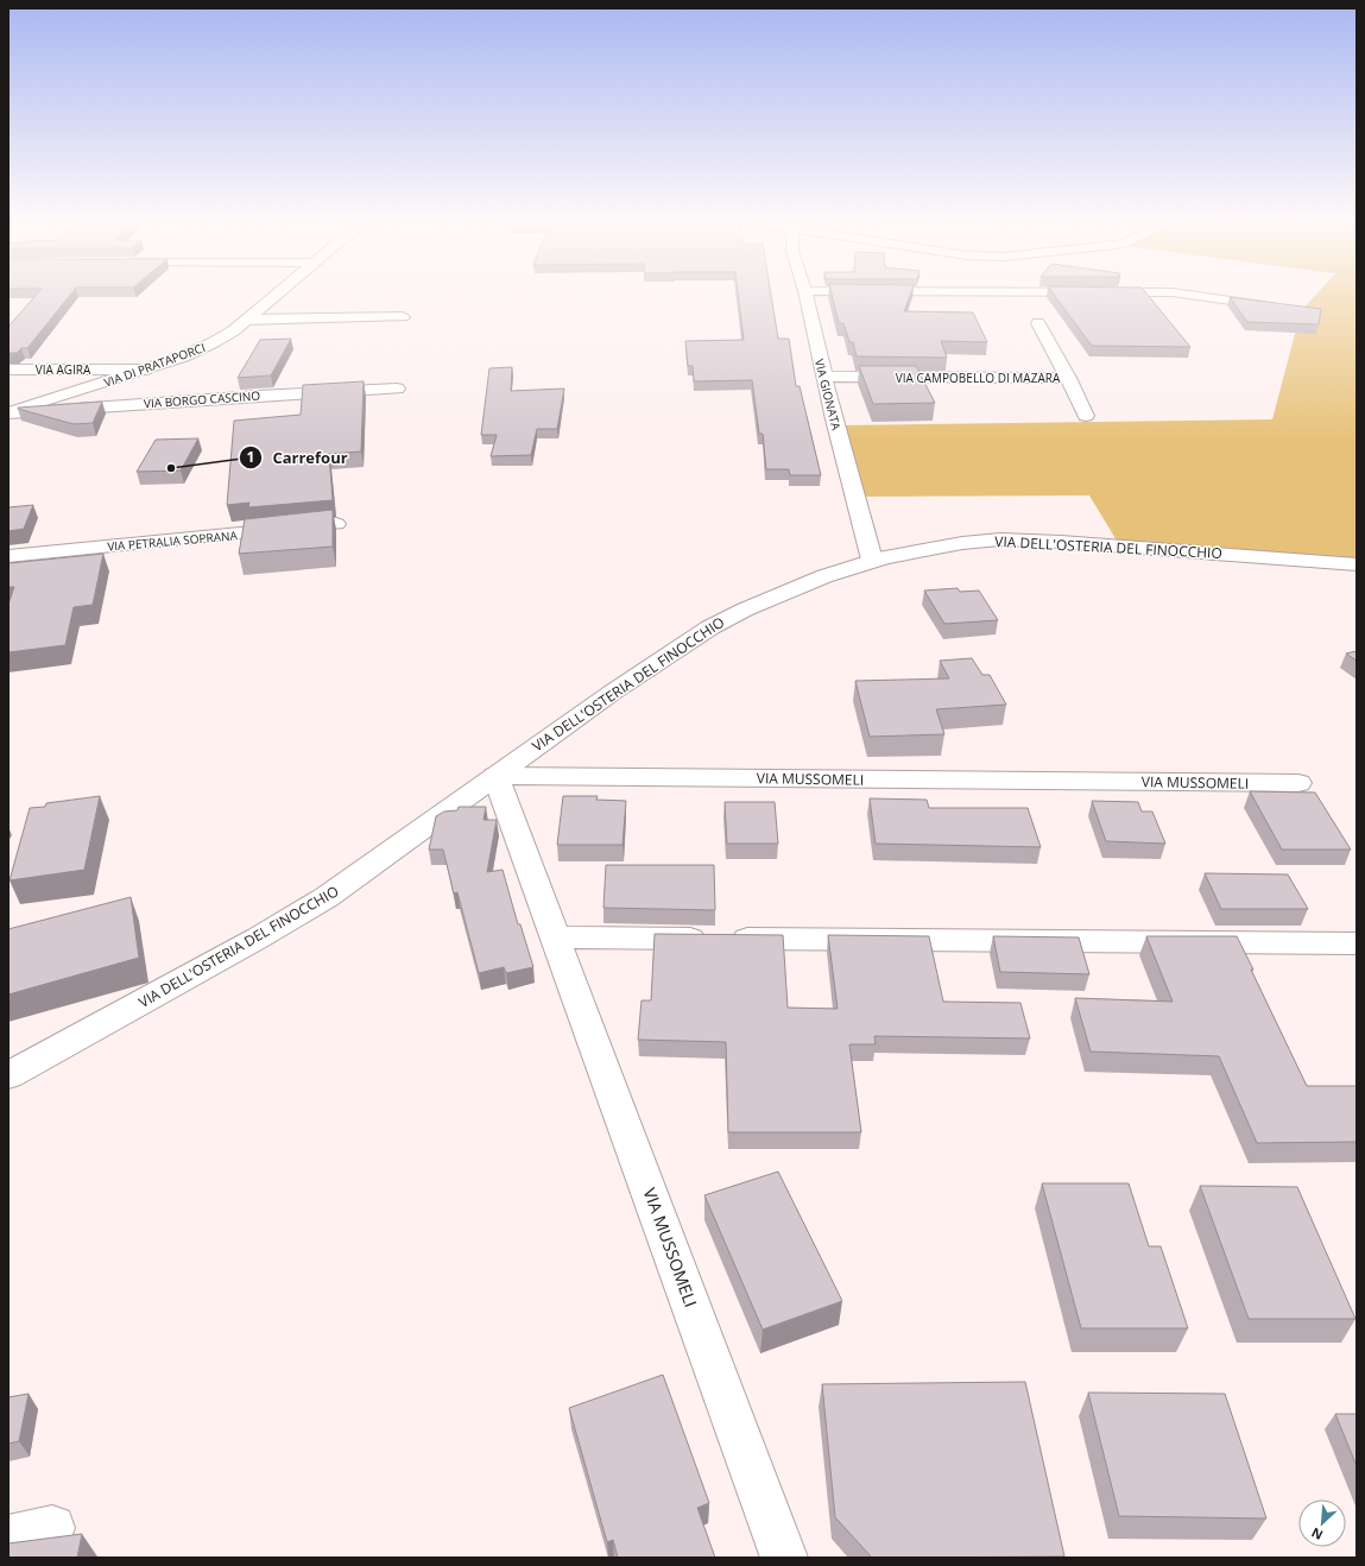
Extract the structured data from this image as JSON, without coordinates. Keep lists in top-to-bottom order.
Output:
{
  "streets": {
    "street": [
      "VIA DI PRATAPORCI",
      "VIA AGIRA",
      "VIA CAMPOBELLO DI MAZARA",
      "VIA GIONATA",
      "VIA BORGO CASCINO",
      "VIA PETRALIA SOPRANA",
      "VIA DELL'OSTERIA DEL FINOCCHIO",
      "VIA MUSSOMELI"
    ]
  },
  "crossings": [
    ["VIA DI PRATAPORCI", "VIA AGIRA"],
    ["VIA DI PRATAPORCI", "VIA BORGO CASCINO"],
    ["VIA CAMPOBELLO DI MAZARA", "VIA GIONATA"],
    ["VIA GIONATA", "VIA DELL'OSTERIA DEL FINOCCHIO"],
    ["VIA DELL'OSTERIA DEL FINOCCHIO", "VIA MUSSOMELI"]
  ],
  "places": ["Carrefour"],
  "north": "bottom left"
}
